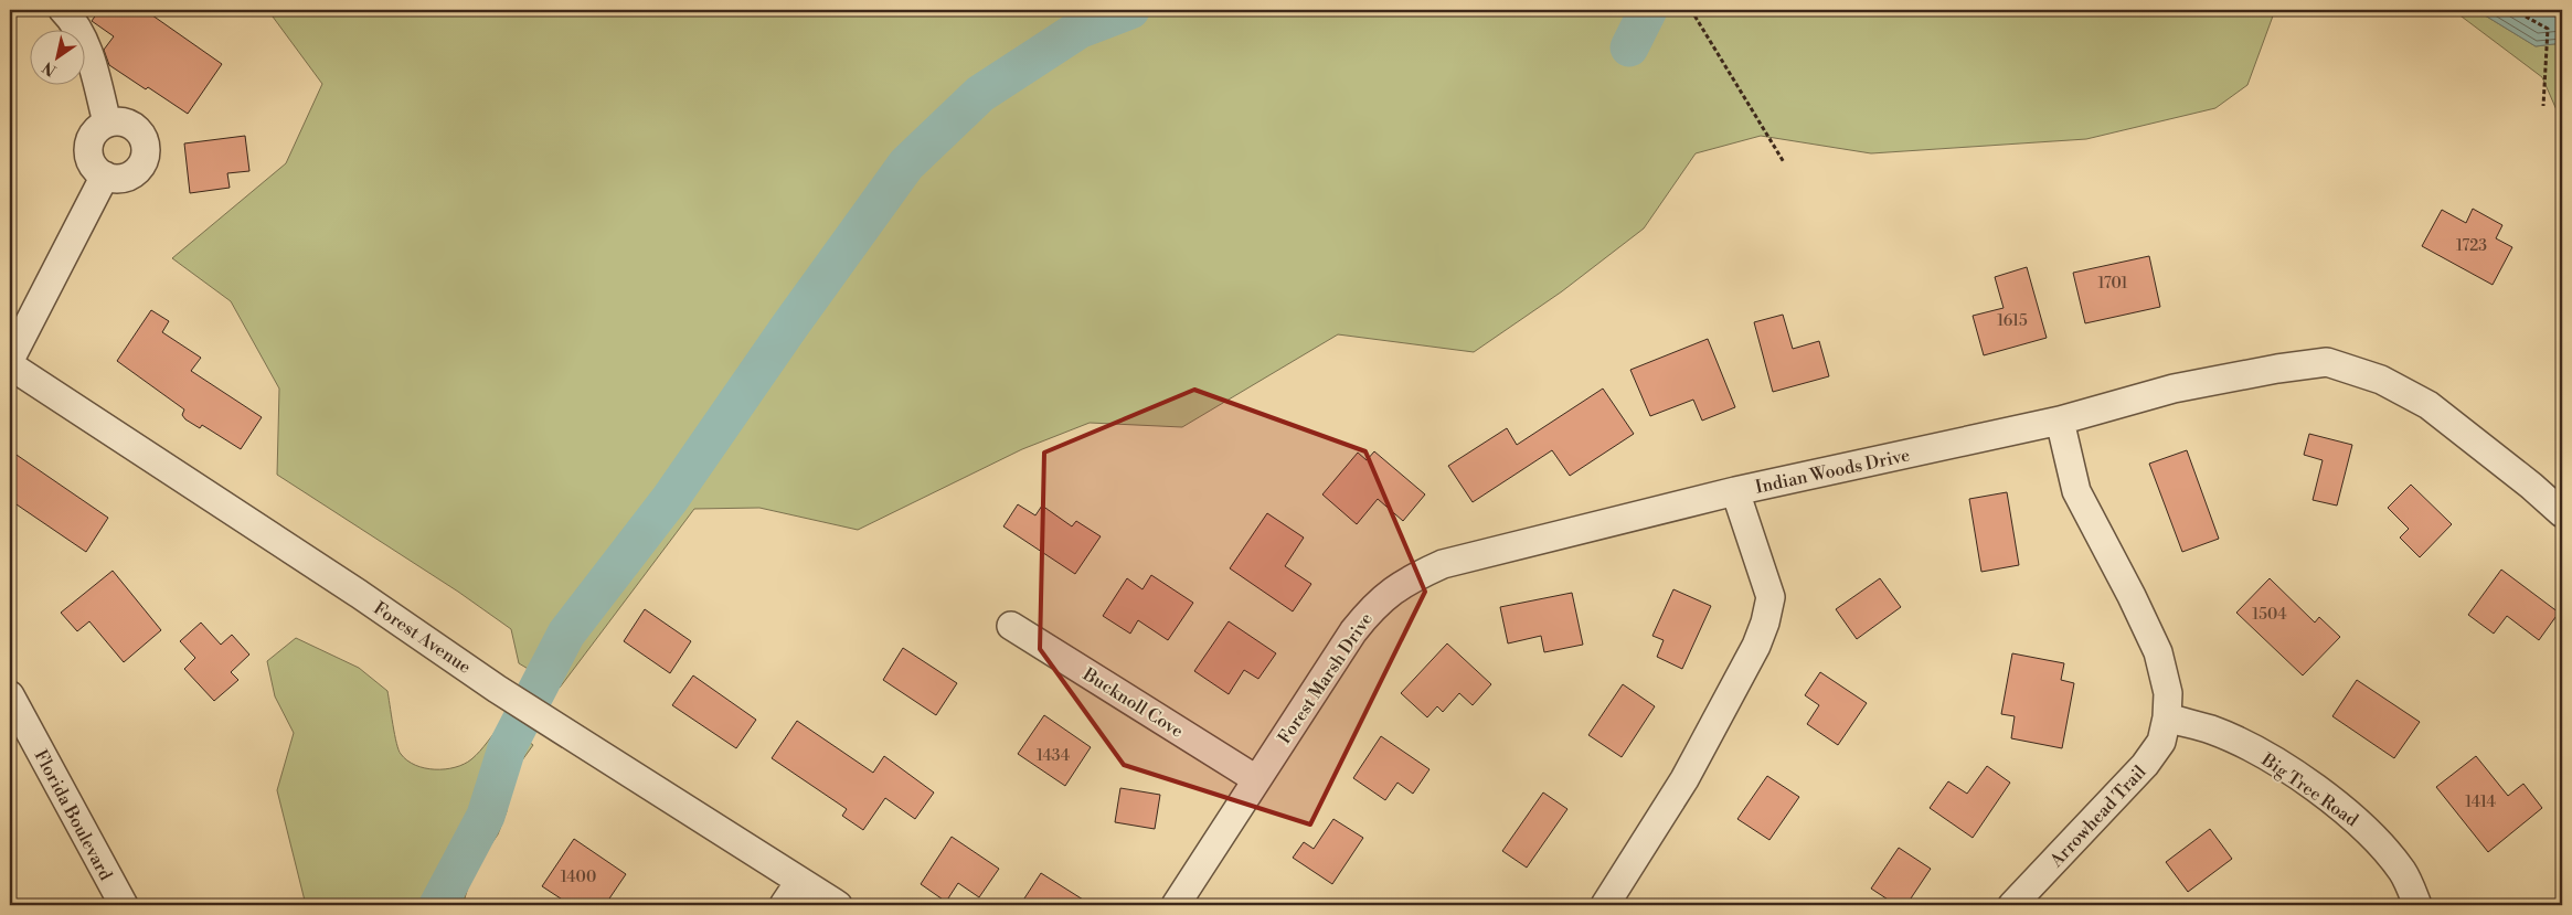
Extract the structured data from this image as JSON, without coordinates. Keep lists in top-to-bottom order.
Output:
{
  "streets": {
    "street": [
      "Indian Woods Drive",
      "Forest Avenue",
      "Forest Marsh Drive",
      "Bucknoll Cove",
      "Big Tree Road",
      "Florida Boulevard",
      "Arrowhead Trail"
    ]
  },
  "crossings": [
    ["Indian Woods Drive", "Forest Marsh Drive"],
    ["Forest Marsh Drive", "Bucknoll Cove"],
    ["Big Tree Road", "Arrowhead Trail"]
  ],
  "house_numbers": [
    "1723",
    "1701",
    "1615",
    "1504",
    "1434",
    "1414",
    "1400"
  ],
  "north": "bottom left"
}
